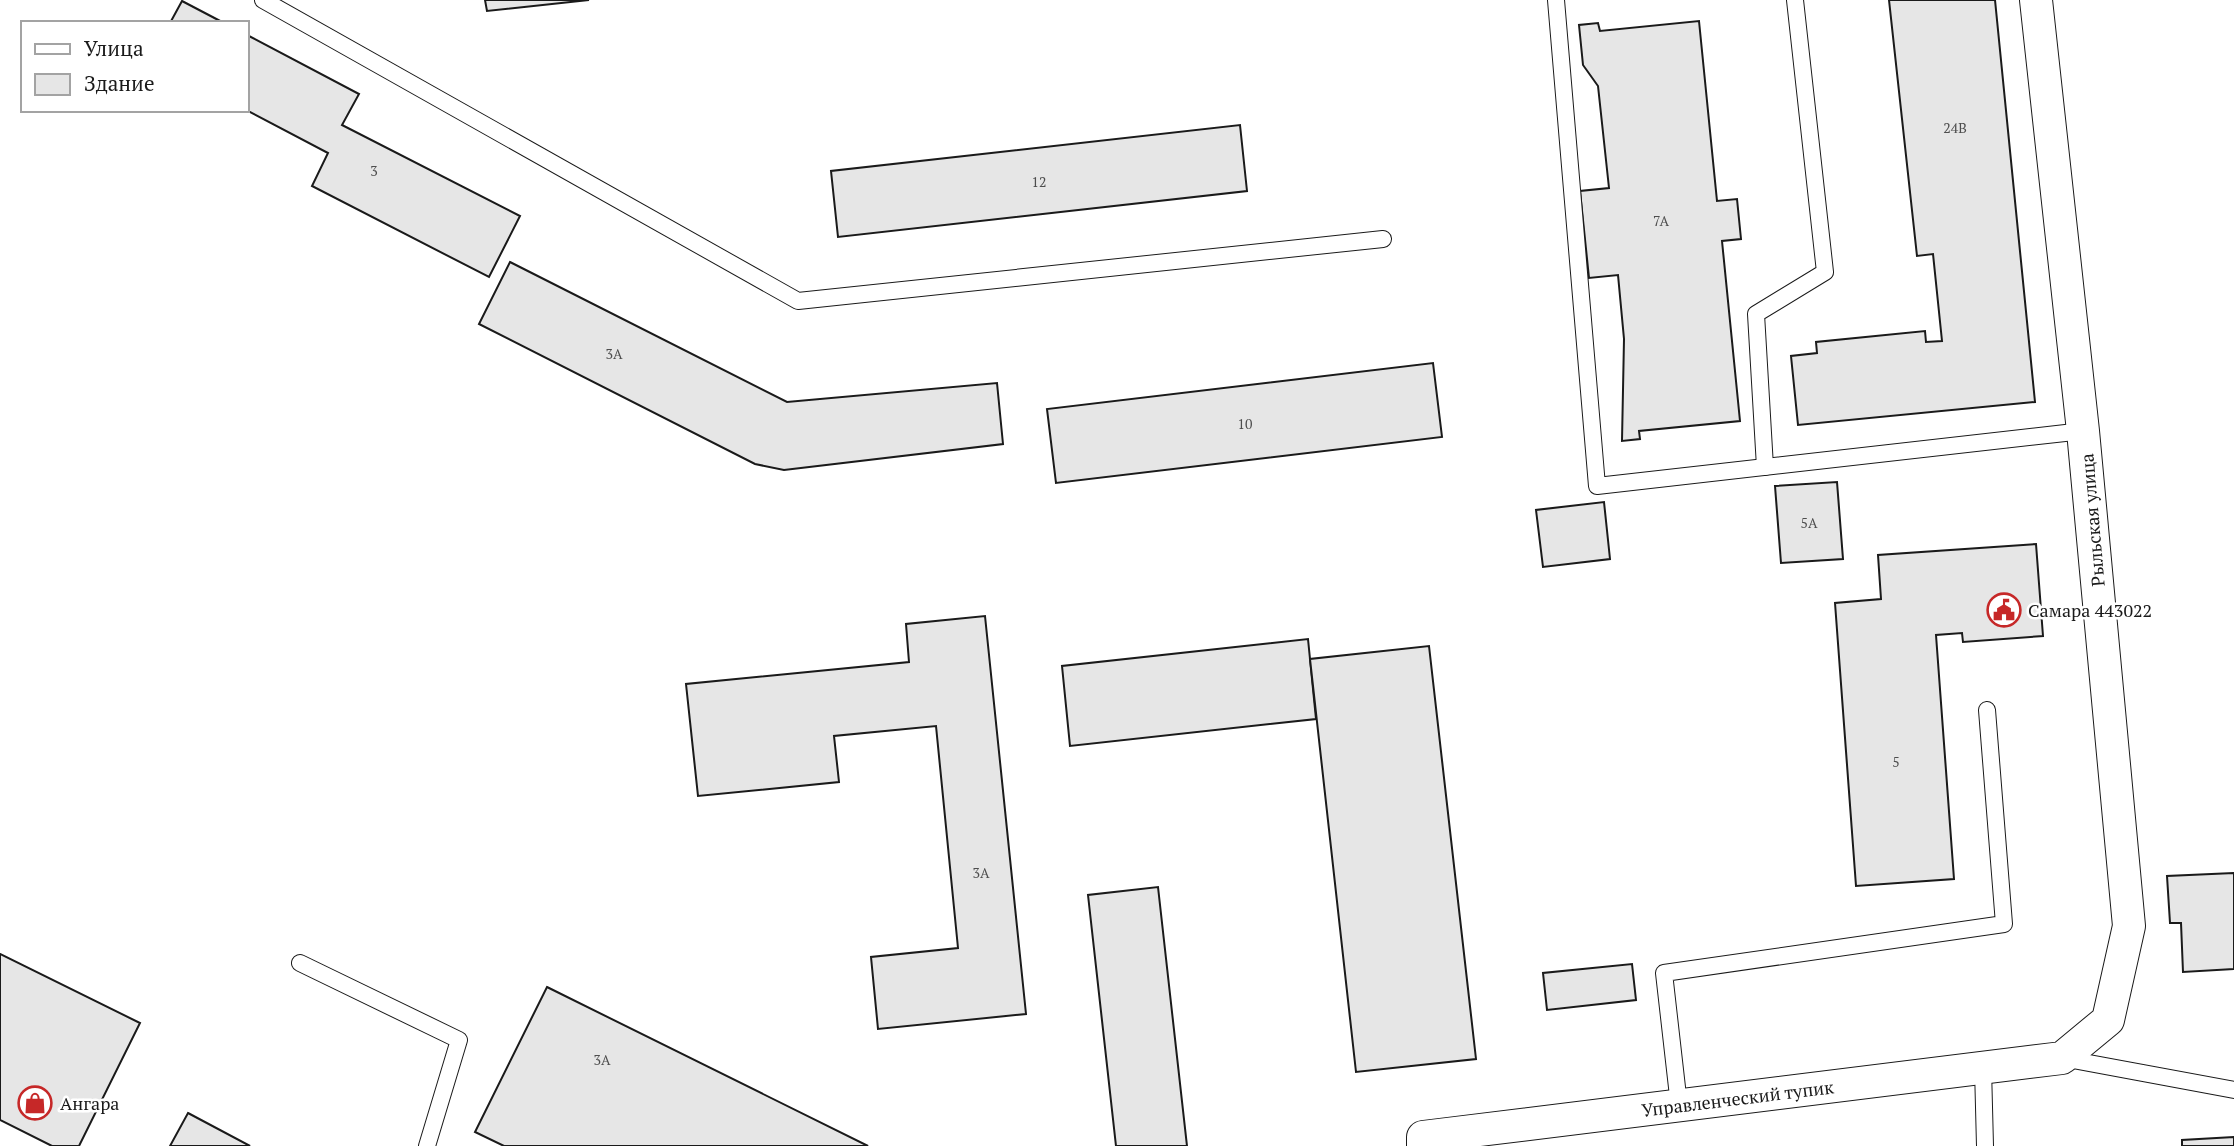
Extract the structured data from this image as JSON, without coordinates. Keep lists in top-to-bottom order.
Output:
{
  "streets": {
    "street": ["Рыльская улица", "Управленческий тупик"]
  },
  "crossings": [
    ["Рыльская улица", "Управленческий тупик"]
  ],
  "places": {
    "public building": ["Самара 443022"],
    "shop": ["Ангара"]
  },
  "house_numbers": [
    "24В",
    "3",
    "12",
    "7А",
    "3А",
    "10",
    "5А",
    "5",
    "3А",
    "3А"
  ],
  "legend": ["Улица", "Здание"]
}
